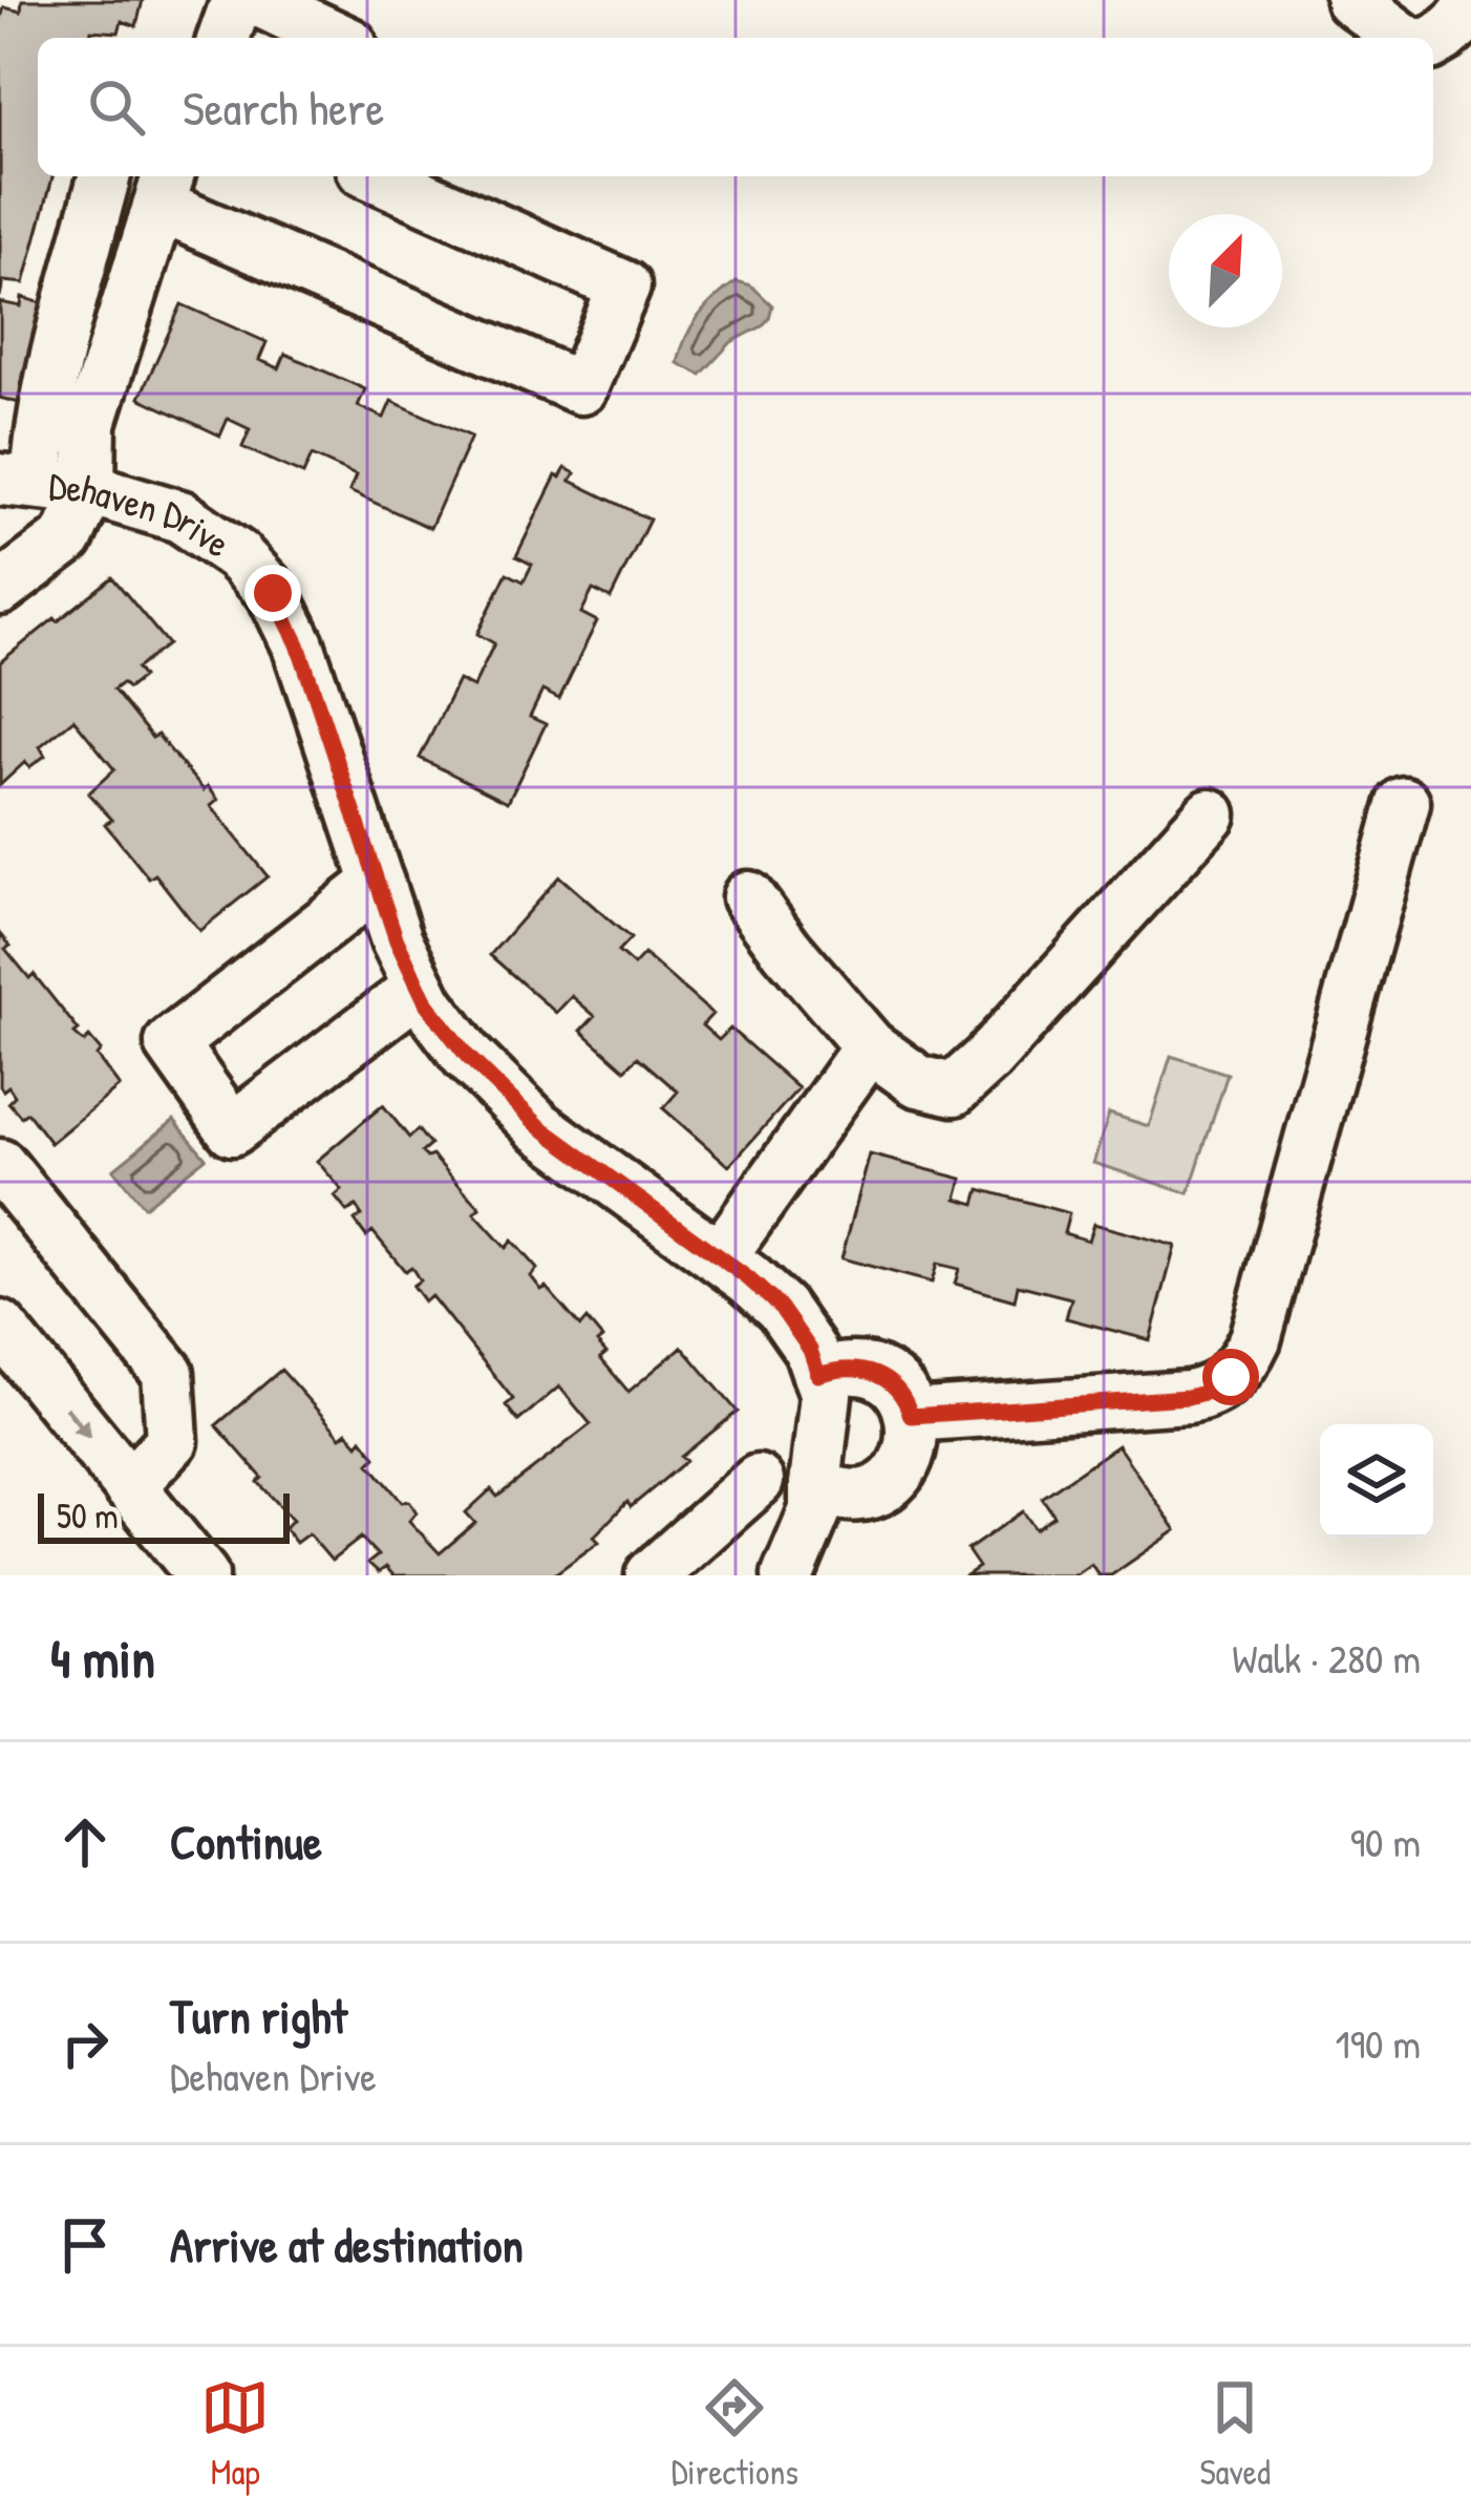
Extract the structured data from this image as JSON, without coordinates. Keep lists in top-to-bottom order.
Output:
{
  "streets": {
    "street": ["Dehaven Drive"]
  },
  "scale_bar": "50 m",
  "north": "top right",
  "page": {
    "search": "Search here",
    "scale": "50 m",
    "heading": ["4 min", "Walk · 280 m"],
    "list": [
      ["Continue", "90 m"],
      ["Turn right", "Dehaven Drive", "190 m"],
      "Arrive at destination"
    ],
    "nav": ["Map", "Directions", "Saved"]
  }
}
